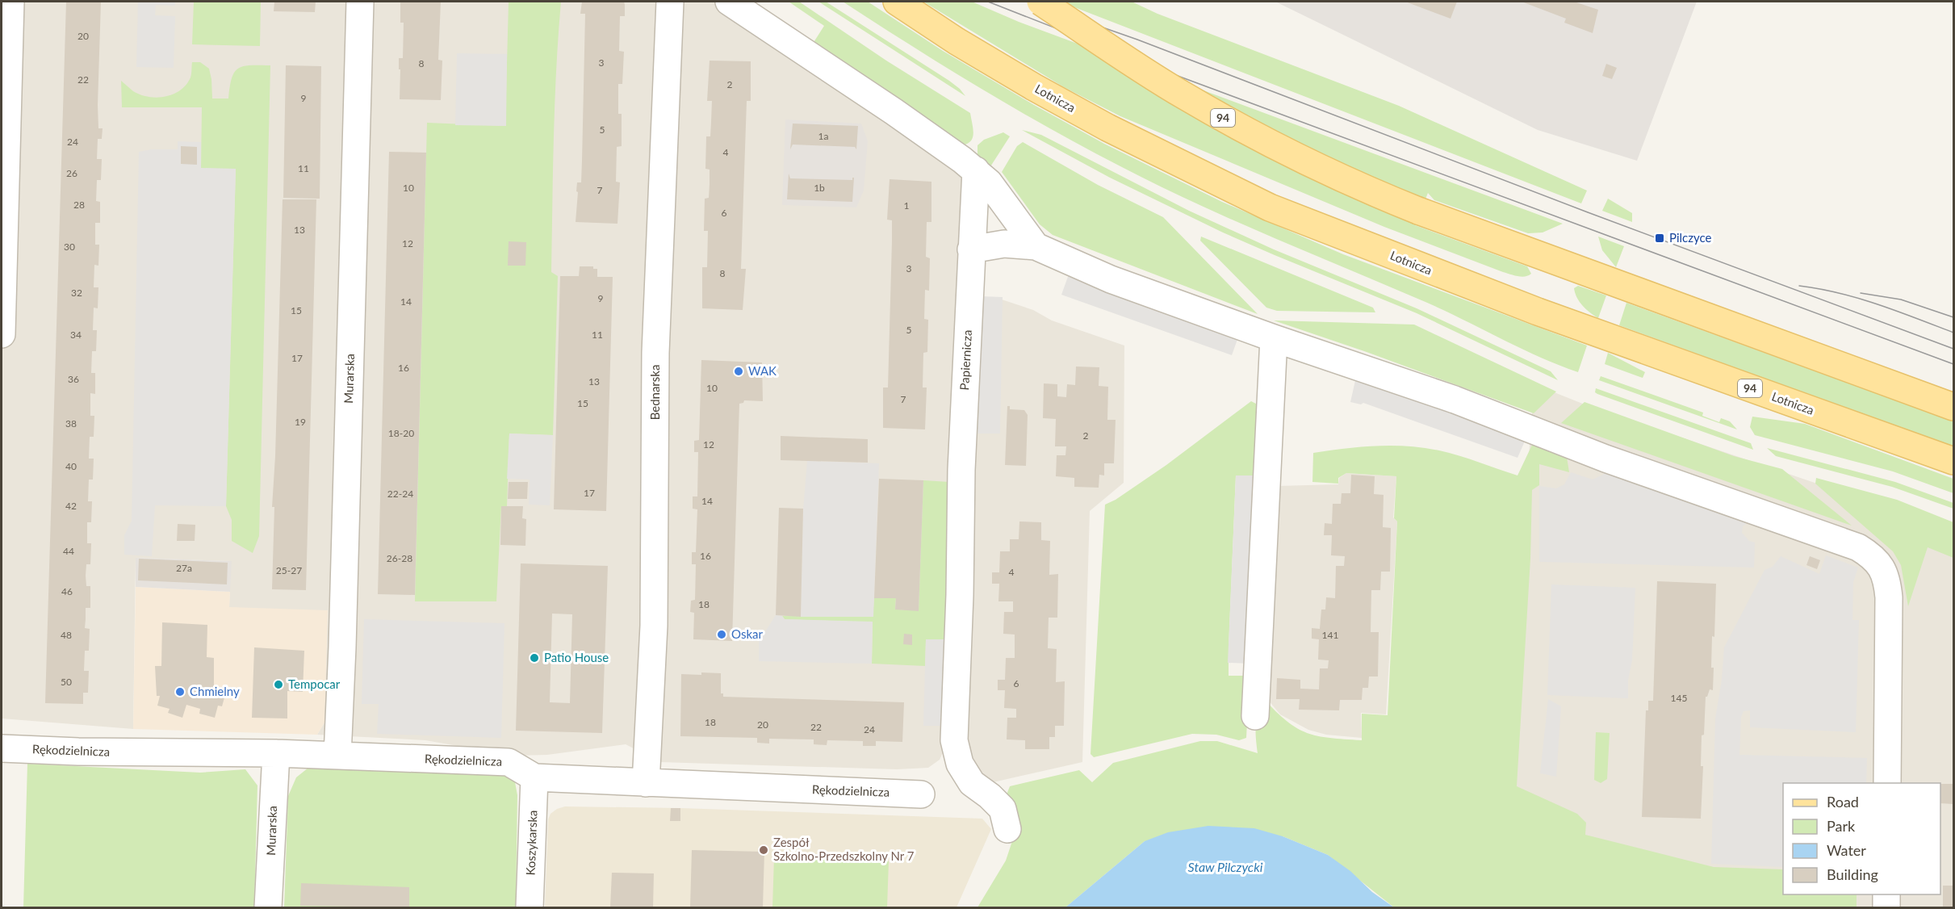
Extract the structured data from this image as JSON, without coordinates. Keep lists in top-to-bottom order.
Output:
{
  "streets": {
    "main road": ["Lotnicza", "94"],
    "street": [
      "Papiernicza",
      "Murarska",
      "Bednarska",
      "Rękodzielnicza",
      "Koszykarska"
    ]
  },
  "crossings": [
    ["Murarska", "Rękodzielnicza"],
    ["Bednarska", "Rękodzielnicza"],
    ["Rękodzielnicza", "Koszykarska"]
  ],
  "water": ["Staw Pilczycki"],
  "places": {
    "transit": ["Pilczyce"],
    "other": [
      "WAK",
      "Oskar",
      "Patio House",
      "Tempocar",
      "Chmielny",
      "Zespół Szkolno-Przedszkolny Nr 7"
    ]
  },
  "house_numbers": [
    "20",
    "3",
    "8",
    "22",
    "2",
    "9",
    "5",
    "1a",
    "24",
    "4",
    "11",
    "26",
    "10",
    "1b",
    "7",
    "28",
    "1",
    "6",
    "13",
    "12",
    "30",
    "3",
    "8",
    "32",
    "9",
    "14",
    "15",
    "5",
    "34",
    "11",
    "17",
    "16",
    "36",
    "13",
    "10",
    "7",
    "15",
    "19",
    "38",
    "18-20",
    "2",
    "12",
    "40",
    "17",
    "22-24",
    "14",
    "42",
    "44",
    "16",
    "26-28",
    "27a",
    "25-27",
    "4",
    "46",
    "18",
    "48",
    "141",
    "50",
    "6",
    "145",
    "18",
    "20",
    "22",
    "24"
  ],
  "legend": [
    "Road",
    "Park",
    "Water",
    "Building"
  ]
}
